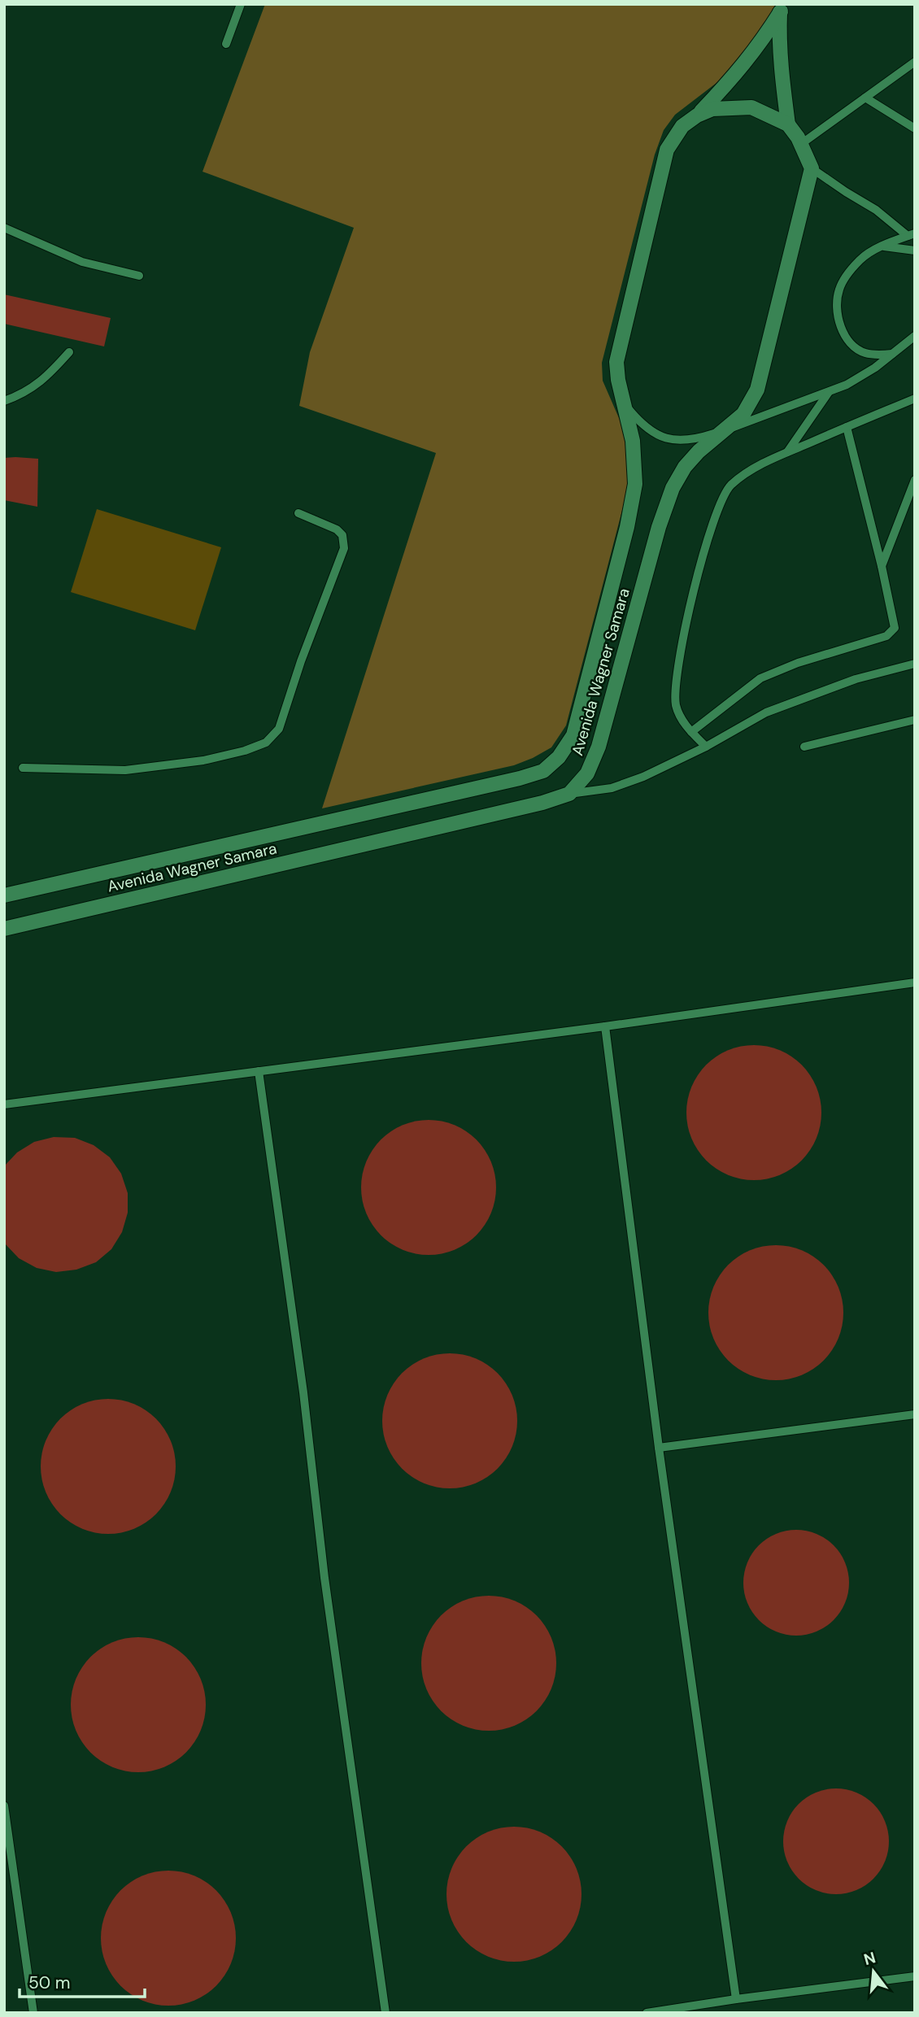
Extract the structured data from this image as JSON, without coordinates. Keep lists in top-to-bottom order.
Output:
{
  "streets": {
    "street": ["Avenida Wagner Samara"]
  },
  "scale_bar": "50 m",
  "north": "top"
}
